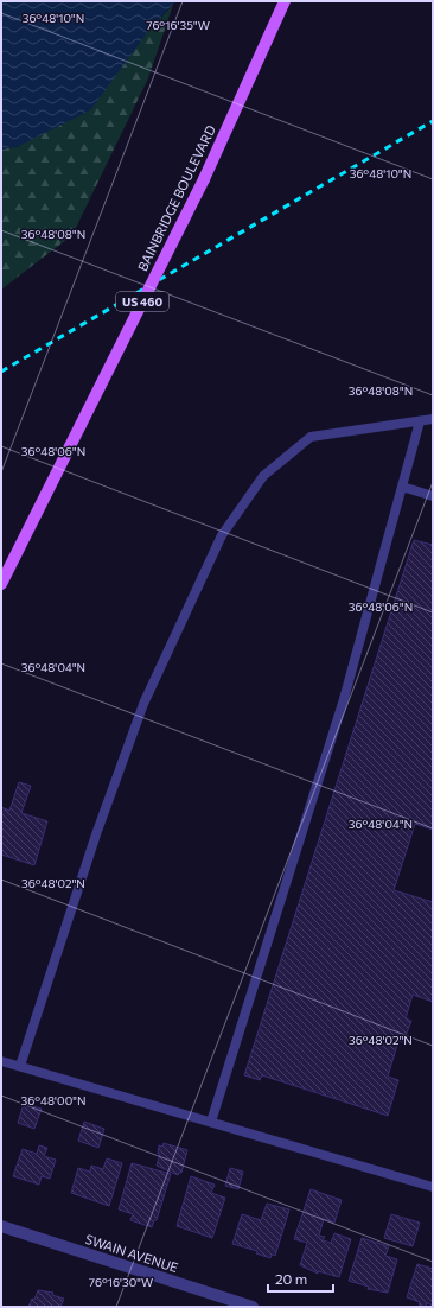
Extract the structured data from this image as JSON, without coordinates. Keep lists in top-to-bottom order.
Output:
{
  "streets": {
    "main road": ["BAINBRIDGE BOULEVARD", "US 460"],
    "street": ["SWAIN AVENUE"]
  },
  "scale_bar": "20 m",
  "coordinates": [
    "36°48'10\"N",
    "76°16'35\"W",
    "36°48'08\"N",
    "36°48'06\"N",
    "36°48'04\"N",
    "36°48'02\"N",
    "36°48'00\"N",
    "76°16'30\"W"
  ]
}
